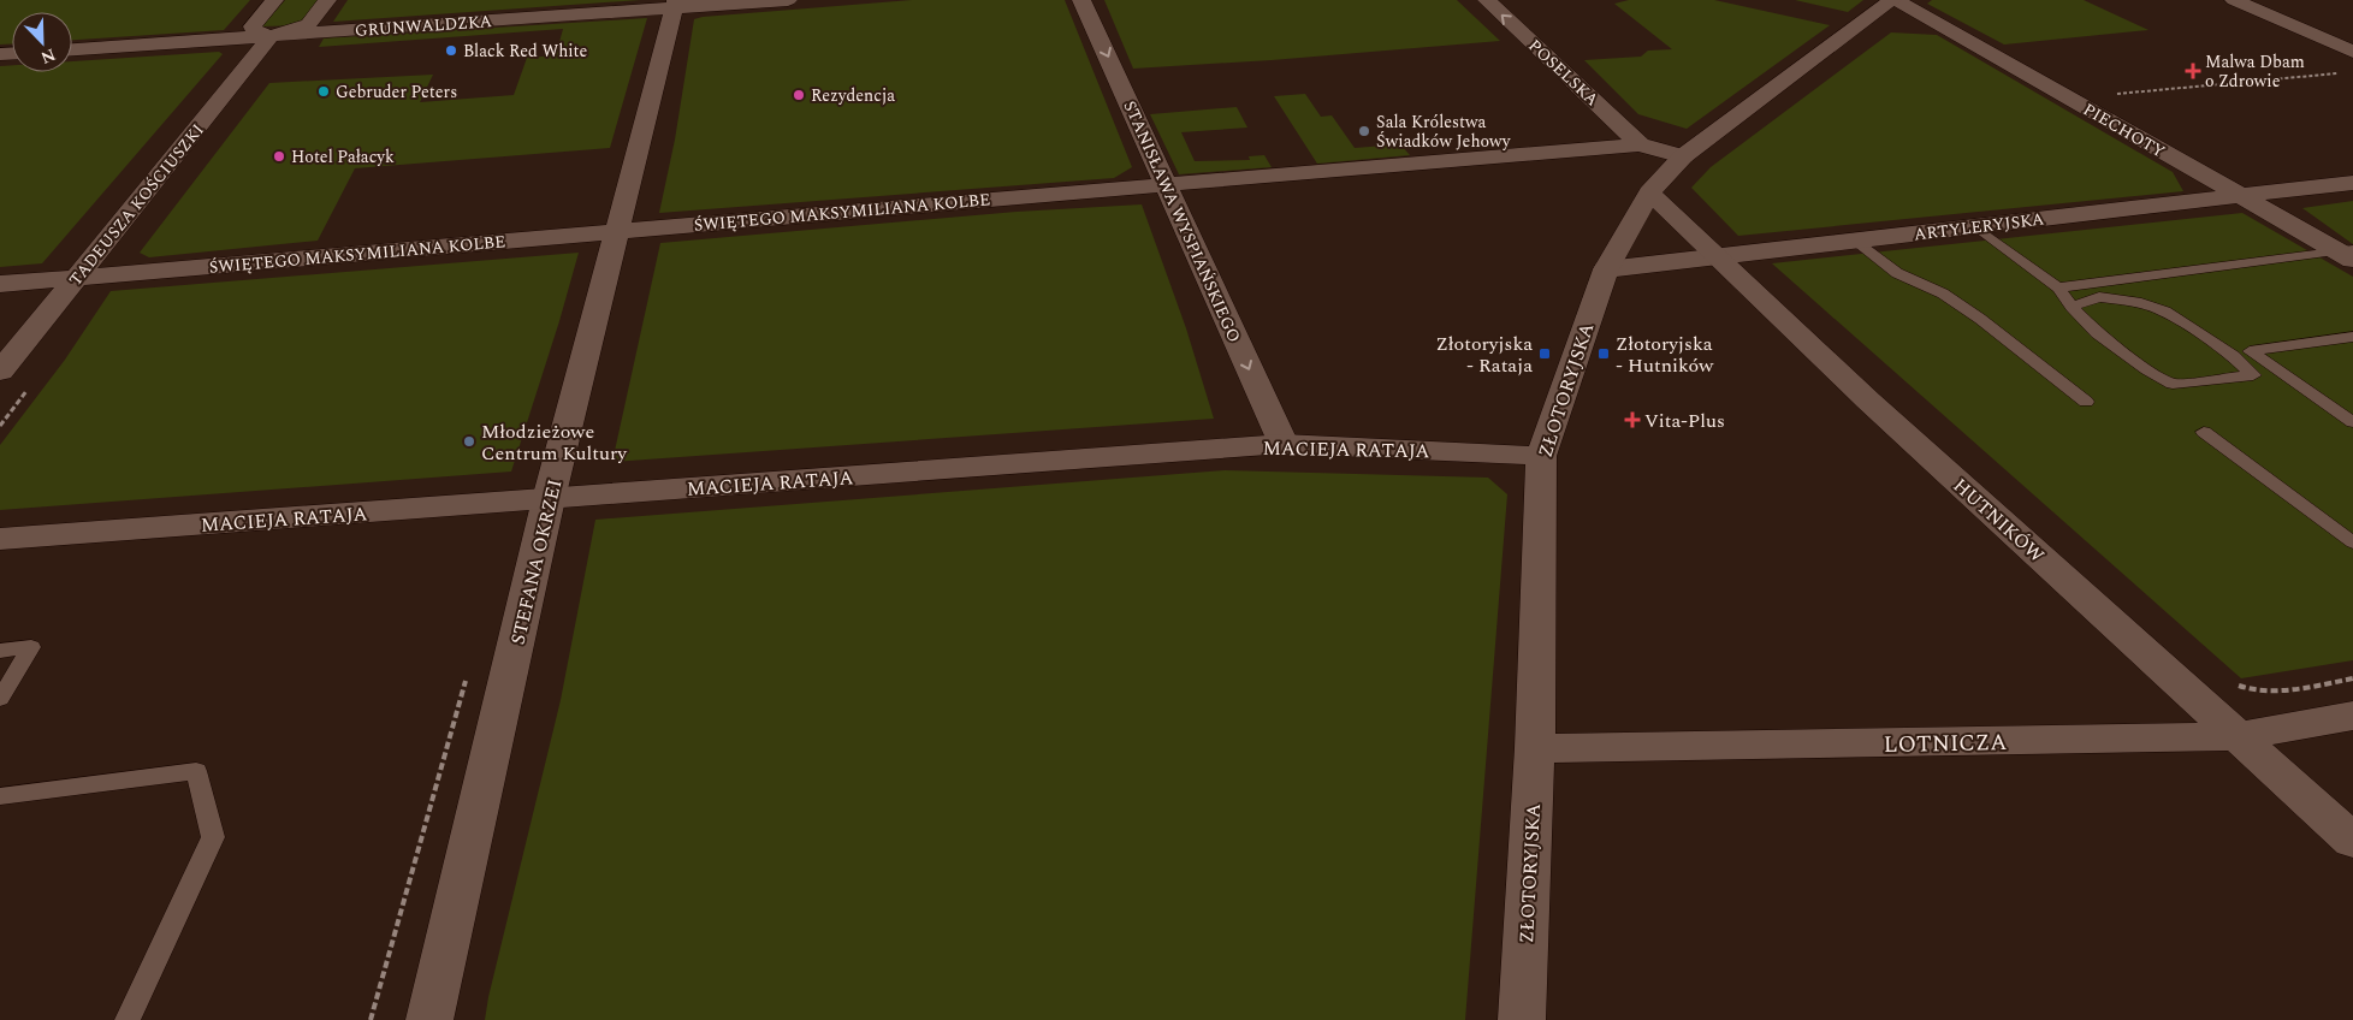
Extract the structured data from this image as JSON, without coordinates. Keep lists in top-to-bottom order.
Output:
{
  "streets": {
    "street": [
      "GRUNWALDZKA",
      "POSELSKA",
      "PIECHOTY",
      "TADEUSZA KOŚCIUSZKI",
      "ŚWIĘTEGO MAKSYMILIANA KOLBE",
      "STANISŁAWA WYSPIAŃSKIEGO",
      "ARTYLERYJSKA",
      "ZŁOTORYJSKA",
      "MACIEJA RATAJA",
      "HUTNIKÓW",
      "STEFANA OKRZEI",
      "LOTNICZA"
    ]
  },
  "crossings": [
    ["GRUNWALDZKA", "TADEUSZA KOŚCIUSZKI"],
    ["GRUNWALDZKA", "STEFANA OKRZEI"],
    ["POSELSKA", "ŚWIĘTEGO MAKSYMILIANA KOLBE"],
    ["PIECHOTY", "ARTYLERYJSKA"],
    ["PIECHOTY", "ZŁOTORYJSKA"],
    ["TADEUSZA KOŚCIUSZKI", "ŚWIĘTEGO MAKSYMILIANA KOLBE"],
    ["ŚWIĘTEGO MAKSYMILIANA KOLBE", "STANISŁAWA WYSPIAŃSKIEGO"],
    ["ŚWIĘTEGO MAKSYMILIANA KOLBE", "ZŁOTORYJSKA"],
    ["ŚWIĘTEGO MAKSYMILIANA KOLBE", "STEFANA OKRZEI"],
    ["STANISŁAWA WYSPIAŃSKIEGO", "MACIEJA RATAJA"],
    ["ARTYLERYJSKA", "ZŁOTORYJSKA"],
    ["ARTYLERYJSKA", "HUTNIKÓW"],
    ["ZŁOTORYJSKA", "MACIEJA RATAJA"],
    ["ZŁOTORYJSKA", "HUTNIKÓW"],
    ["ZŁOTORYJSKA", "LOTNICZA"],
    ["MACIEJA RATAJA", "STEFANA OKRZEI"],
    ["HUTNIKÓW", "LOTNICZA"]
  ],
  "one_way": ["POSELSKA", "STANISŁAWA WYSPIAŃSKIEGO"],
  "places": {
    "other": [
      "Black Red White",
      "Gebruder Peters",
      "Rezydencja",
      "Sala Królestwa Świadków Jehowy",
      "Hotel Pałacyk",
      "Młodzieżowe Centrum Kultury"
    ],
    "health": ["Malwa Dbam o Zdrowie", "Vita-Plus"],
    "transit": ["Złotoryjska - Rataja", "Złotoryjska - Hutników"]
  },
  "north": "bottom right"
}
